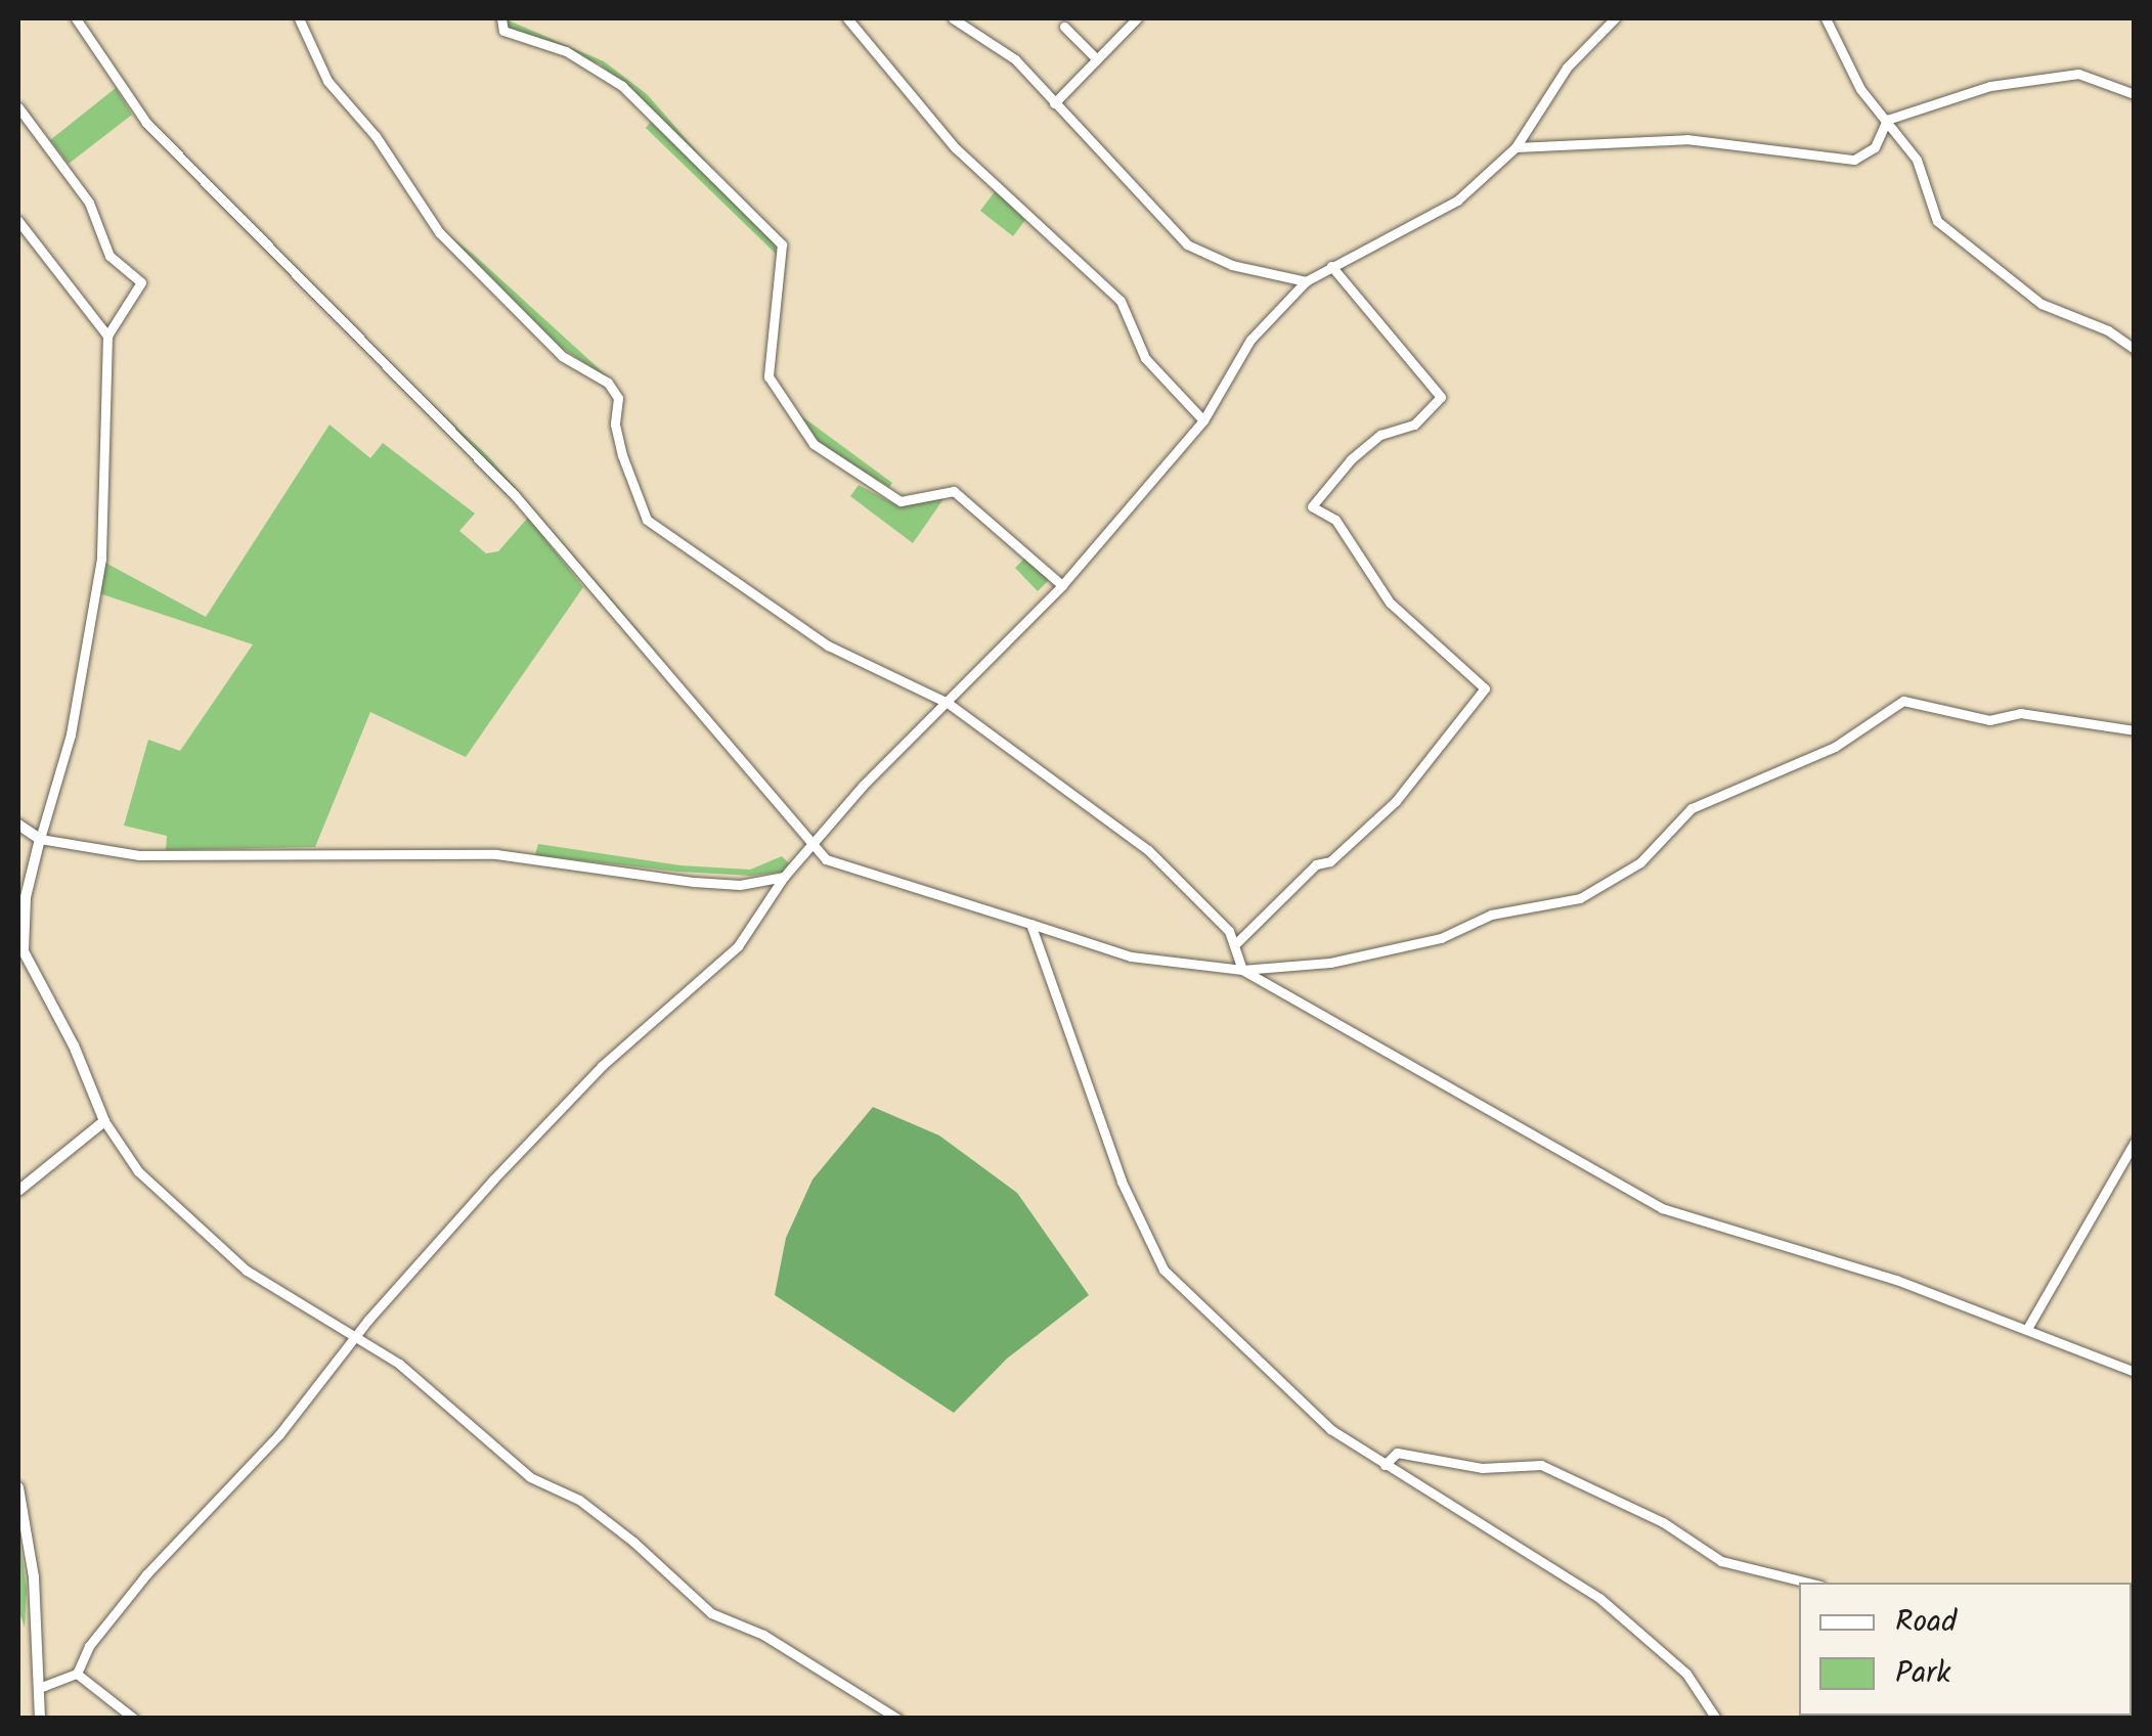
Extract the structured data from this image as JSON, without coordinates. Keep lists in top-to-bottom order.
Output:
{
  "legend": ["Road", "Park"]
}
